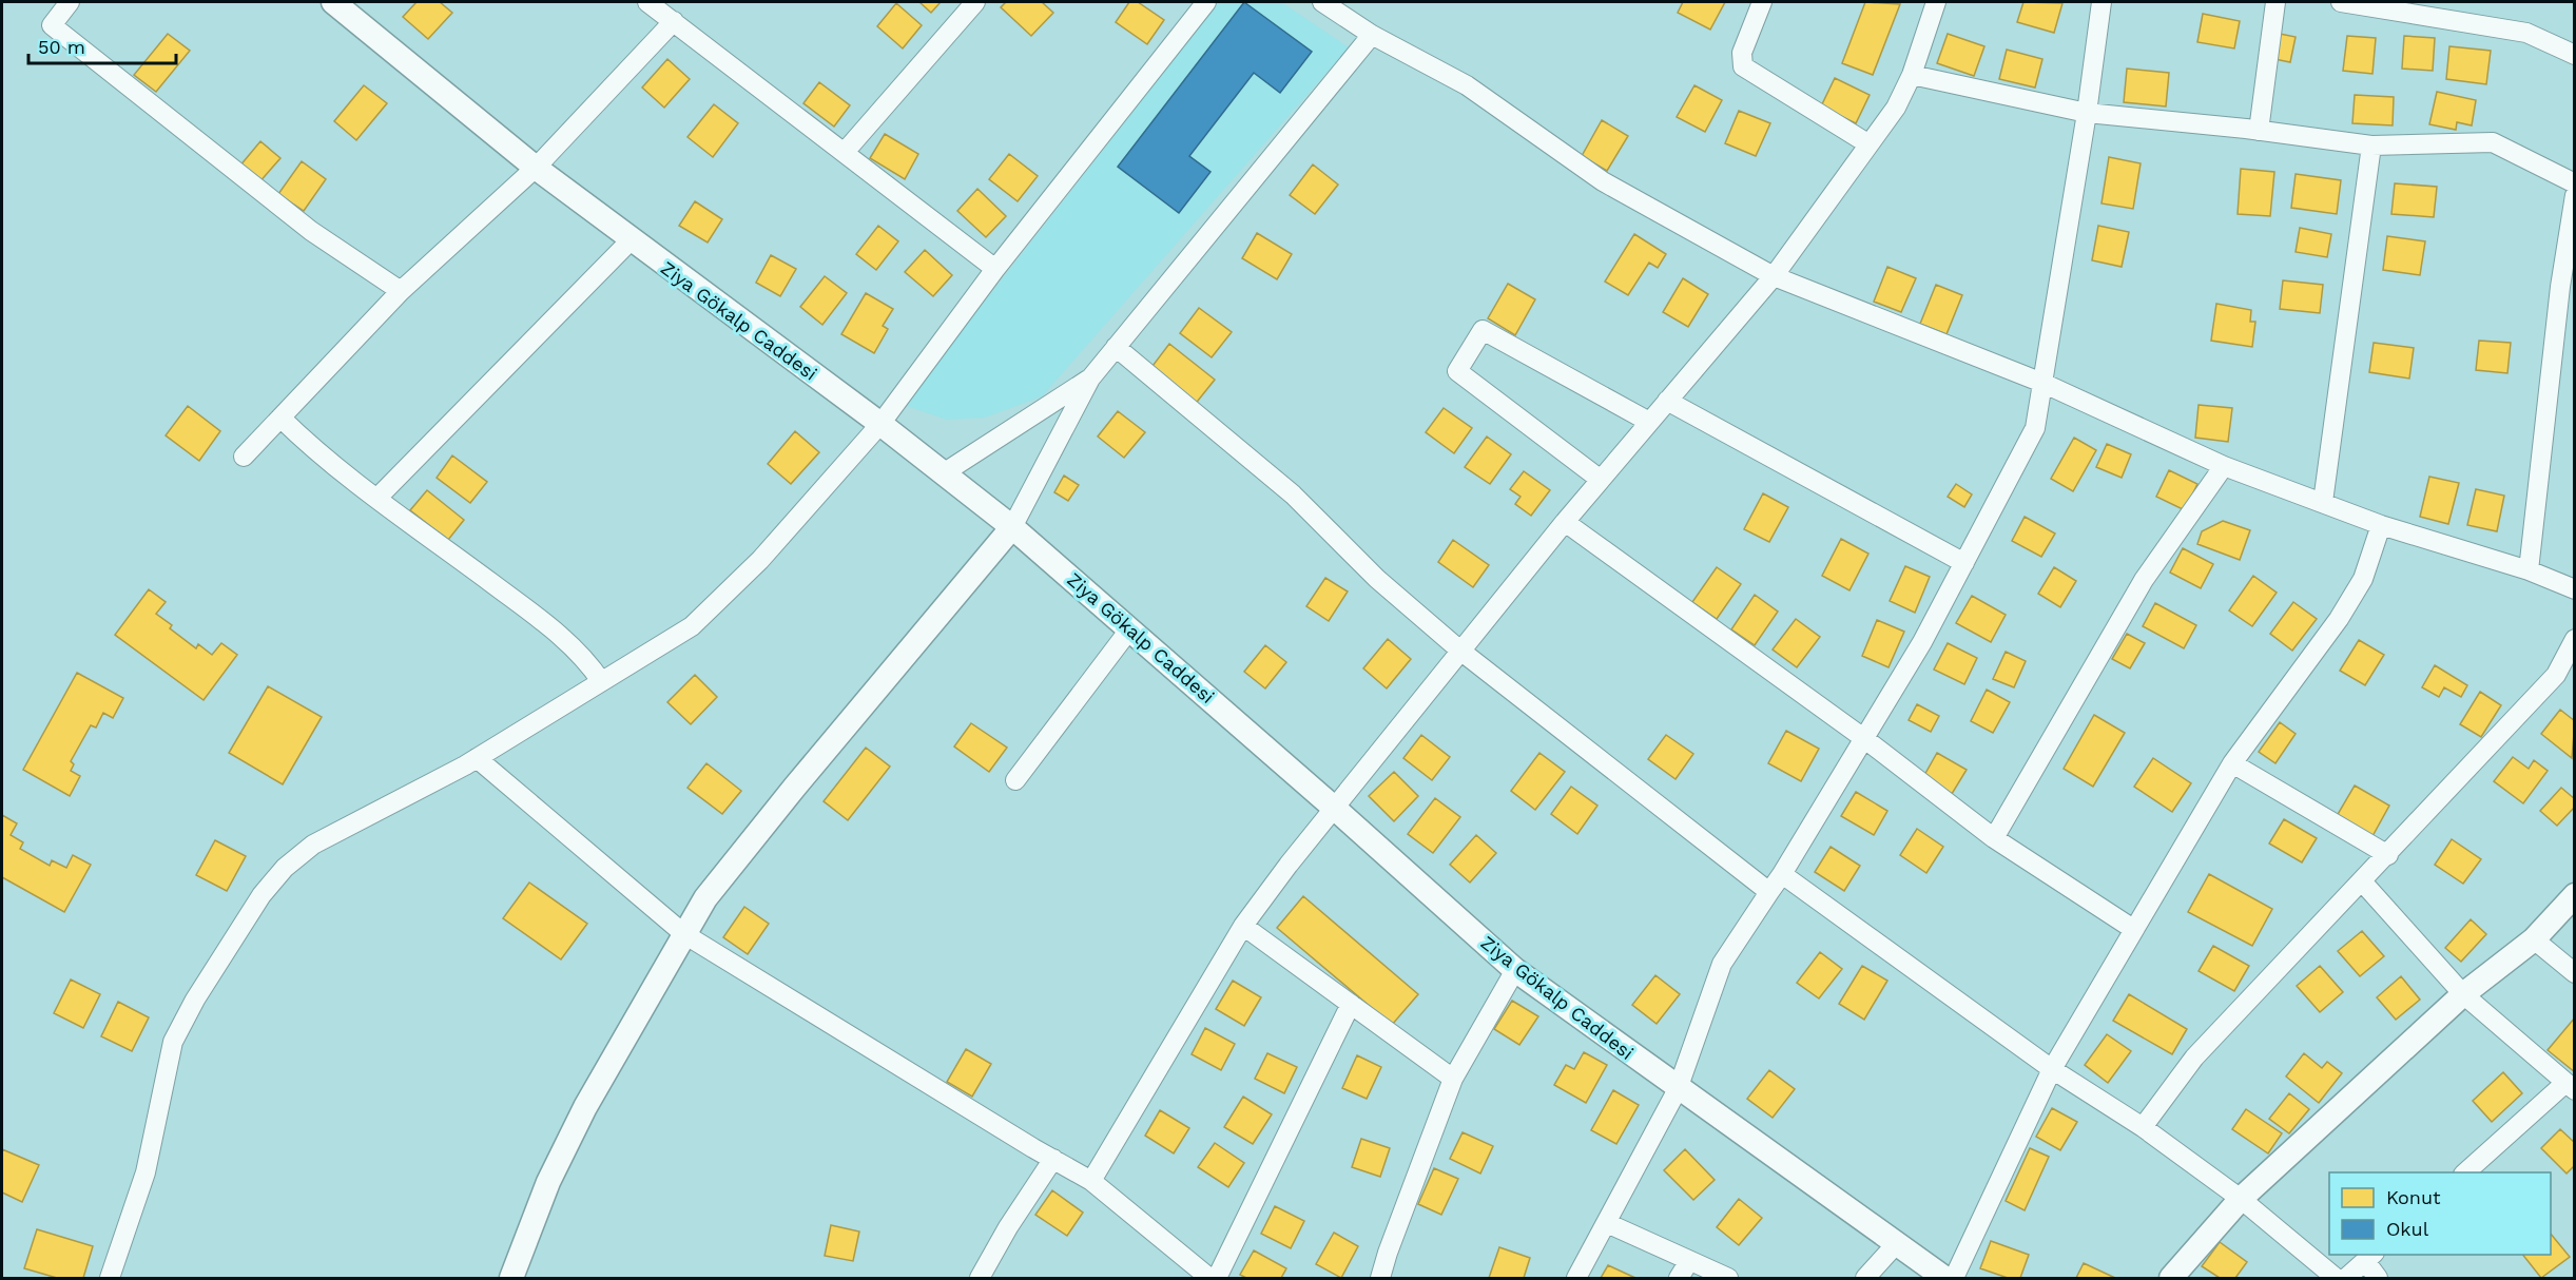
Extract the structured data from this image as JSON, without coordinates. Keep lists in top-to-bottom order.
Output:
{
  "streets": {
    "street": ["Ziya Gökalp Caddesi"]
  },
  "legend": ["Konut", "Okul"],
  "scale_bar": "50 m"
}
